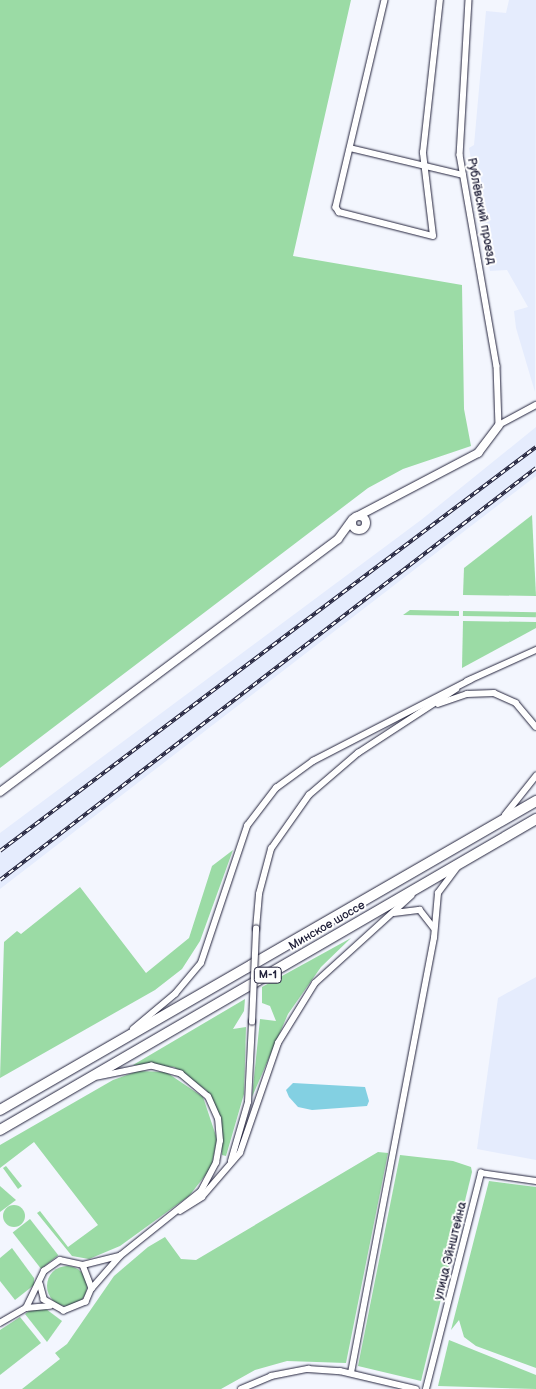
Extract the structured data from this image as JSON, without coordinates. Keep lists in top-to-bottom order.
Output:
{
  "streets": {
    "highway": ["Минское шоссе", "М-1"],
    "street": ["Рублёвский проезд", "улица Эйнштейна"]
  }
}
